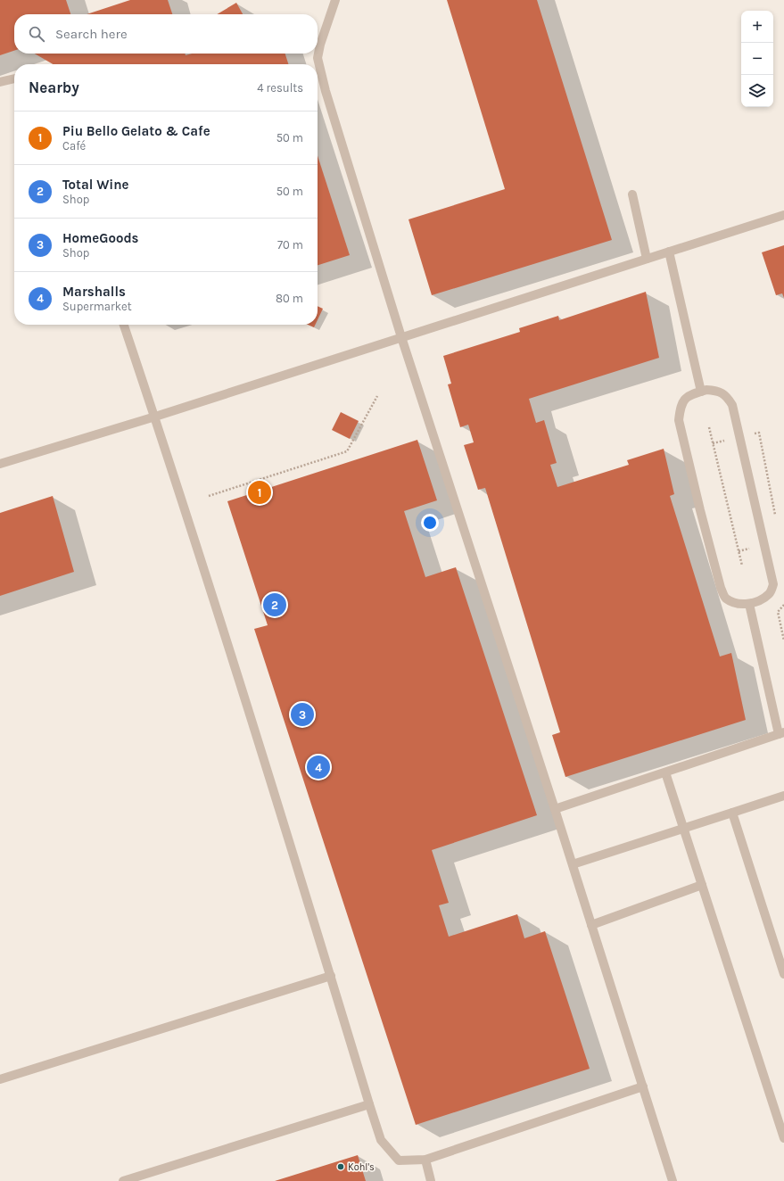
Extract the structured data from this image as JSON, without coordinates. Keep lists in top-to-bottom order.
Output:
{
  "places": ["Kohl's"],
  "page": {
    "map_buttons": ["+", "−"],
    "search": "Search here",
    "heading": ["Nearby", "4 results"],
    "list": [
      {
        "mark": "1",
        "name": "Piu Bello Gelato & Cafe",
        "note": "Café",
        "value": "50 m"
      },
      {
        "mark": "2",
        "name": "Total Wine",
        "note": "Shop",
        "value": "50 m"
      },
      {
        "mark": "3",
        "name": "HomeGoods",
        "note": "Shop",
        "value": "70 m"
      },
      {
        "mark": "4",
        "name": "Marshalls",
        "note": "Supermarket",
        "value": "80 m"
      }
    ],
    "pins": [
      "1",
      "2",
      "3",
      "4"
    ]
  }
}
